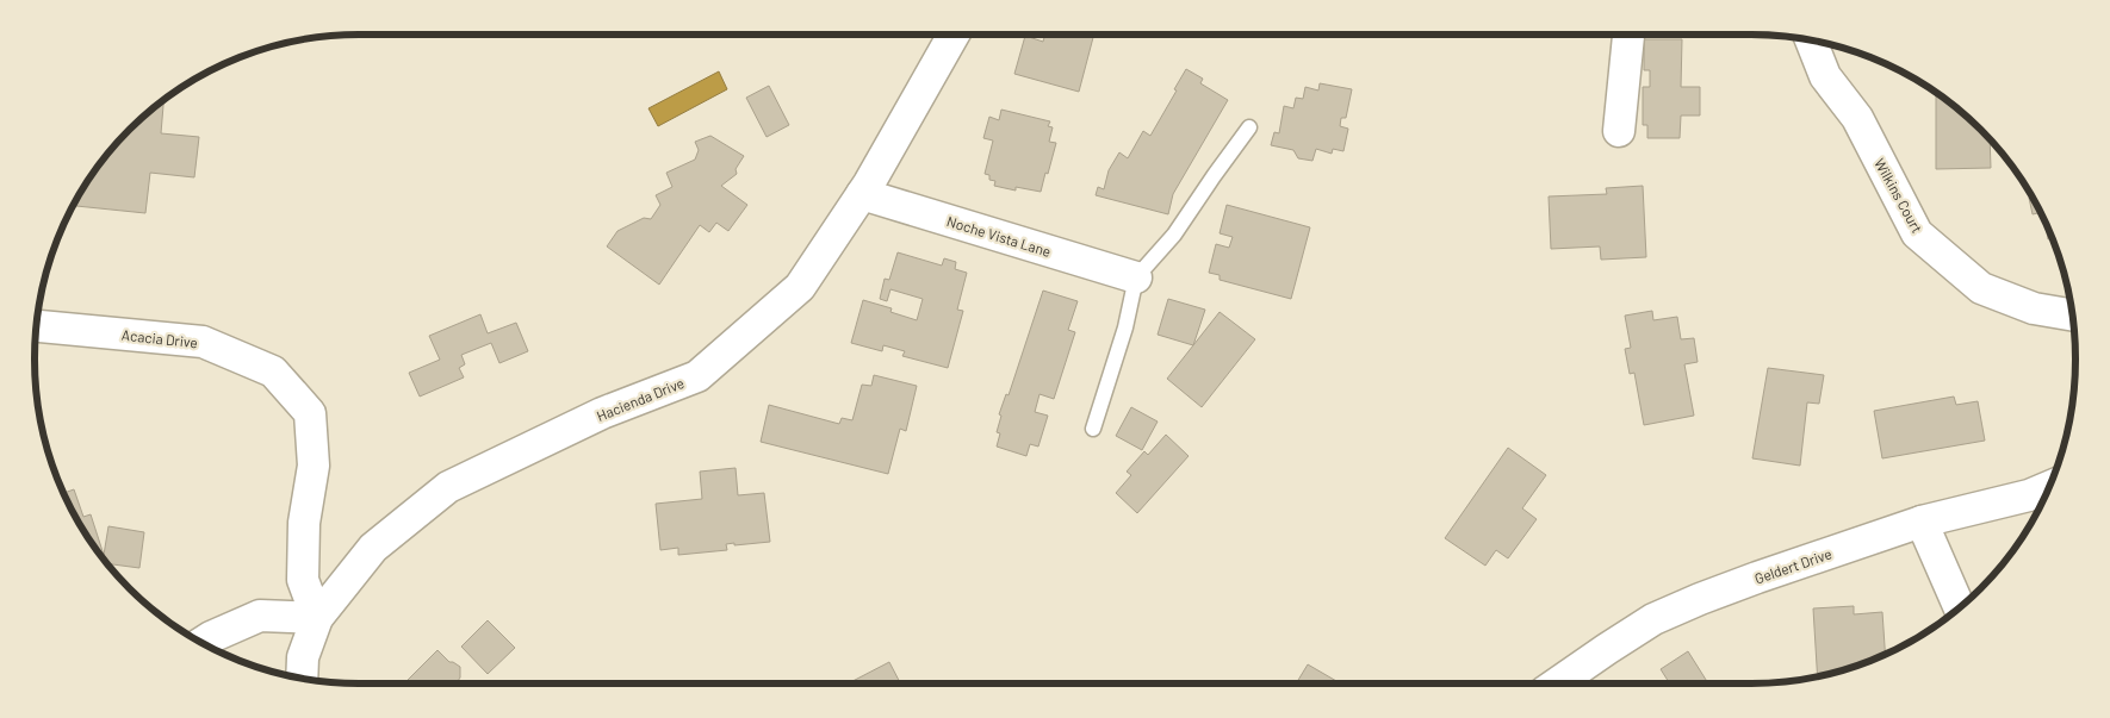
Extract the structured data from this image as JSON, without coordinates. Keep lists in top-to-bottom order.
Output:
{
  "streets": {
    "street": [
      "Wilkins Court",
      "Noche Vista Lane",
      "Acacia Drive",
      "Hacienda Drive",
      "Geldert Drive"
    ]
  },
  "crossings": [
    ["Noche Vista Lane", "Hacienda Drive"],
    ["Acacia Drive", "Hacienda Drive"]
  ]
}
